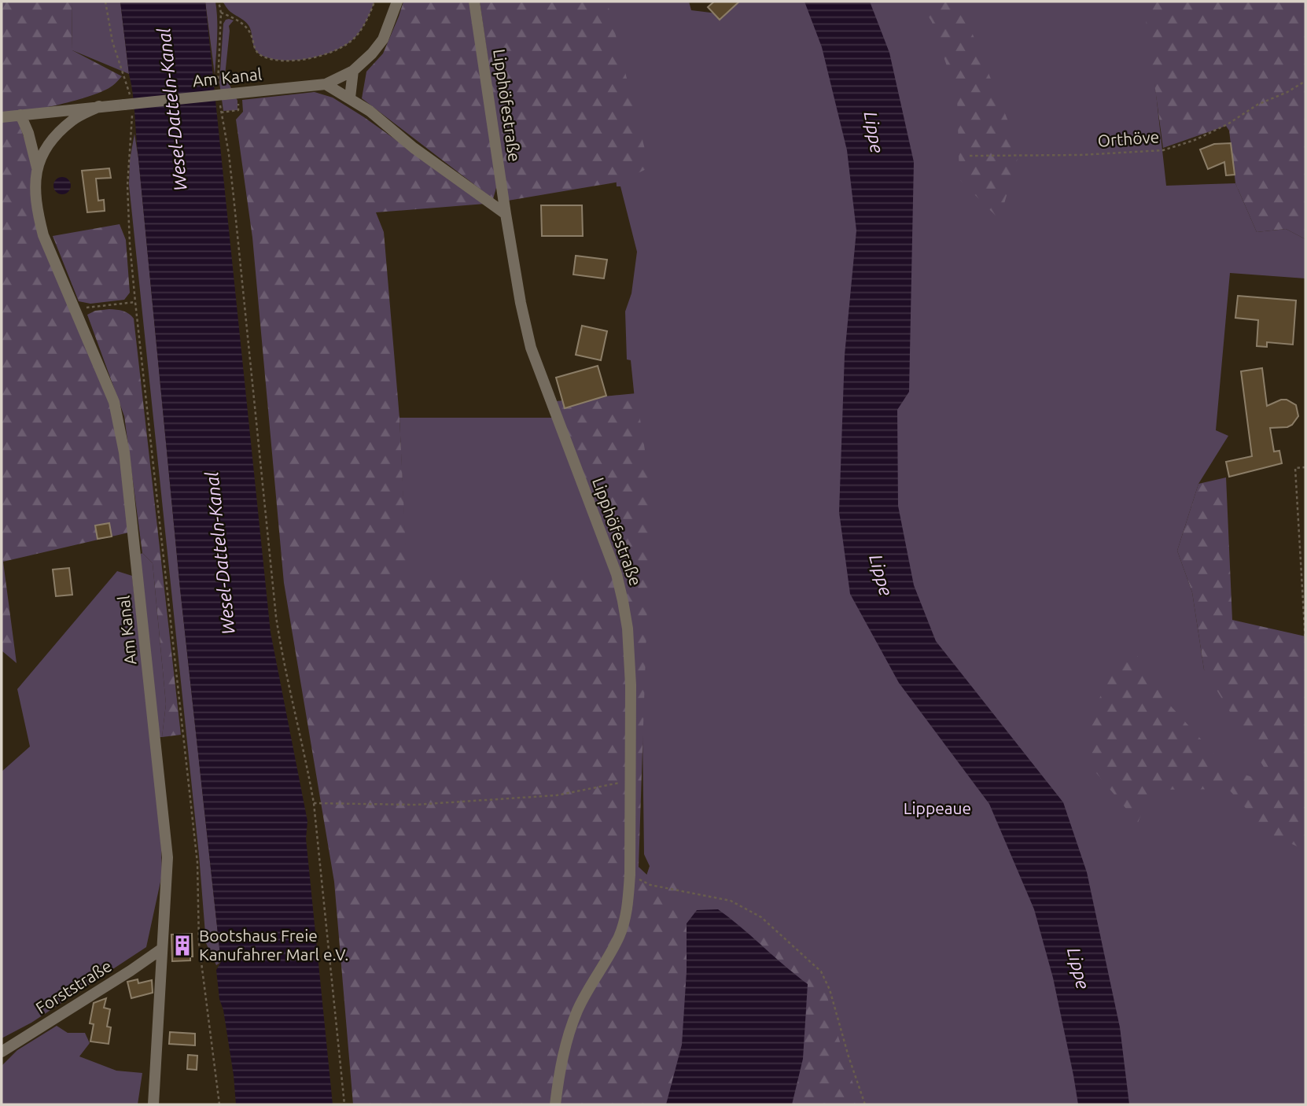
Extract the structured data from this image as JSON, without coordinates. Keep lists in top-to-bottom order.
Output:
{
  "streets": {
    "street": ["Am Kanal", "Lipphöfestraße", "Forststraße"],
    "path": ["Orthöve"]
  },
  "crossings": [
    ["Am Kanal", "Forststraße"]
  ],
  "water": ["Wesel-Datteln-Kanal", "Lippe"],
  "parks": ["Lippeaue"],
  "places": {
    "building": ["Bootshaus Freie Kanufahrer Marl e.V."]
  }
}
